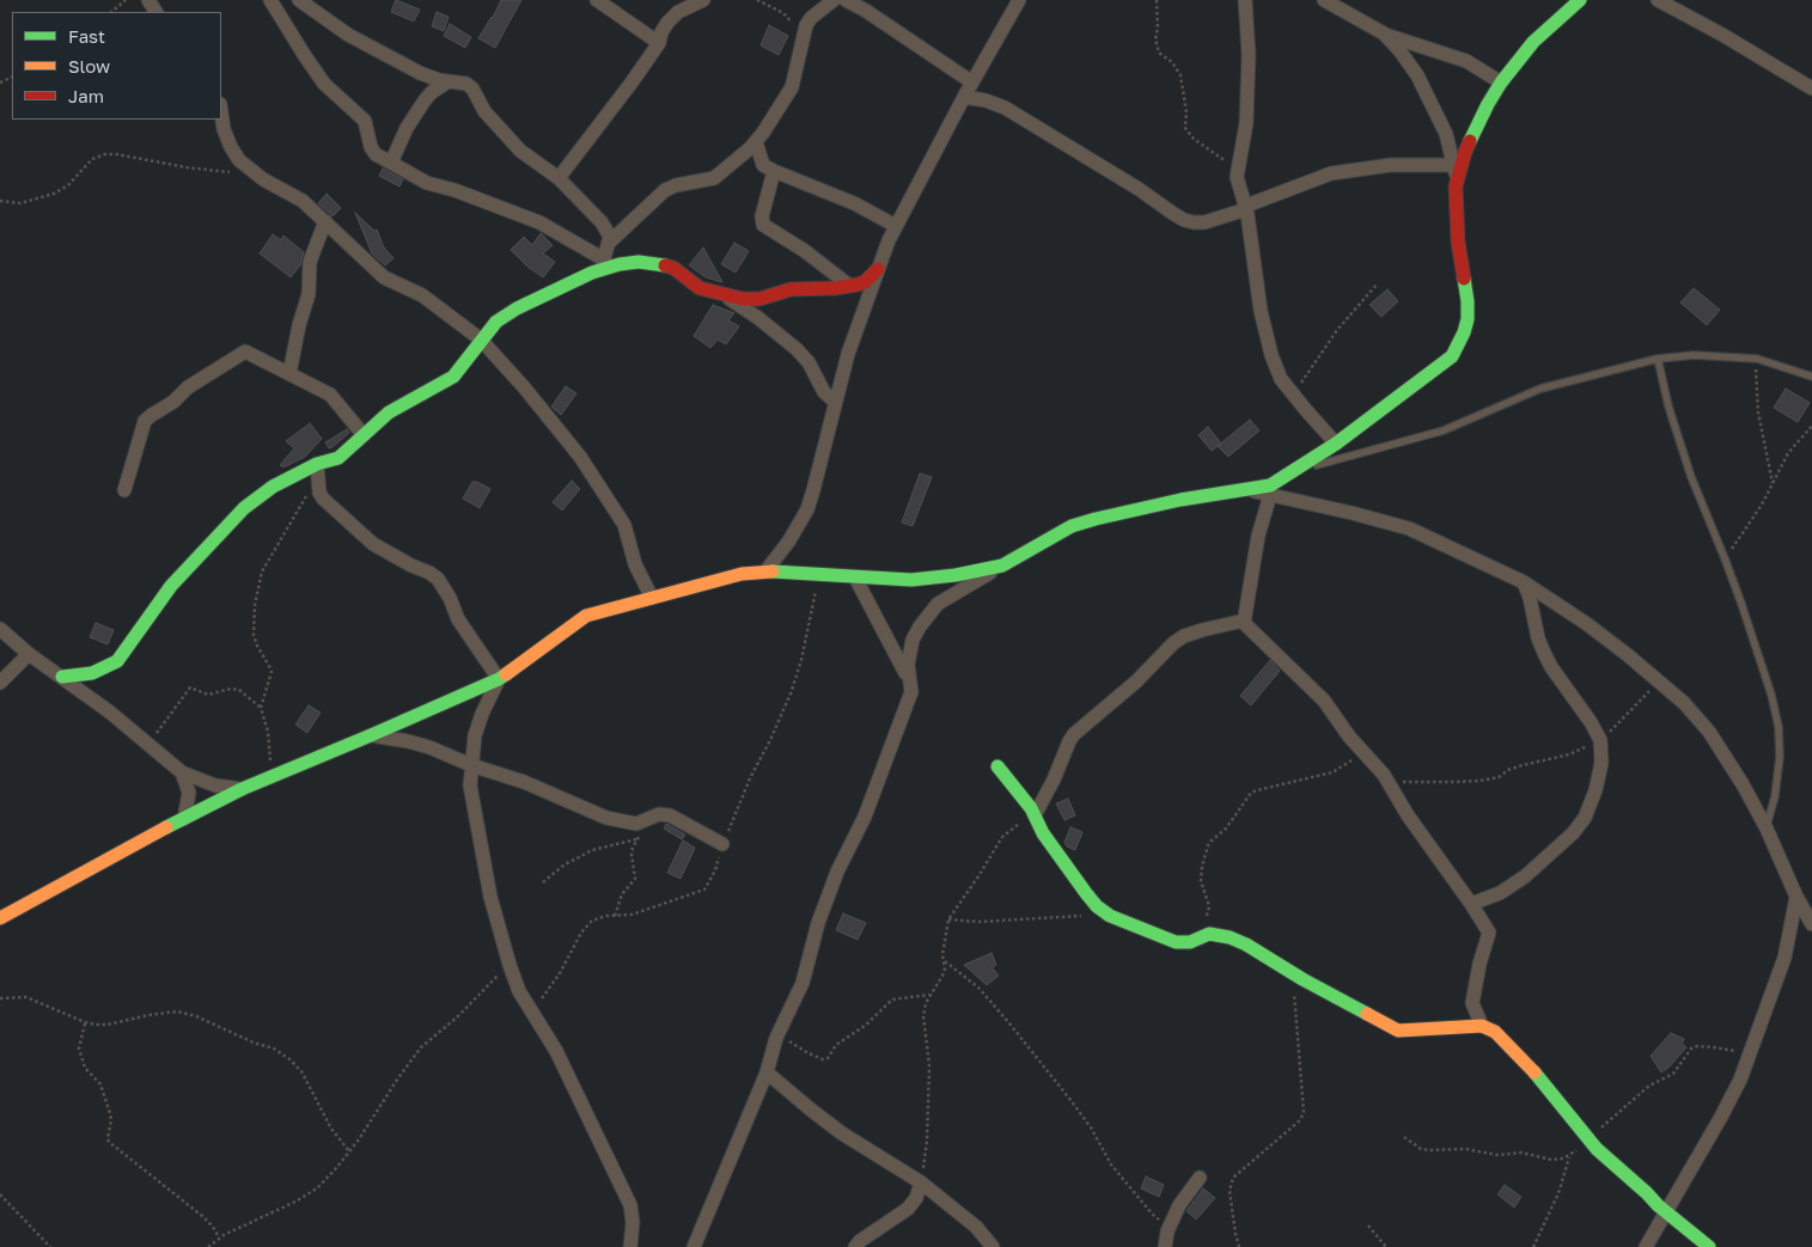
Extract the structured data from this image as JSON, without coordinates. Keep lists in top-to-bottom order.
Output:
{
  "legend": ["Fast", "Slow", "Jam"]
}
